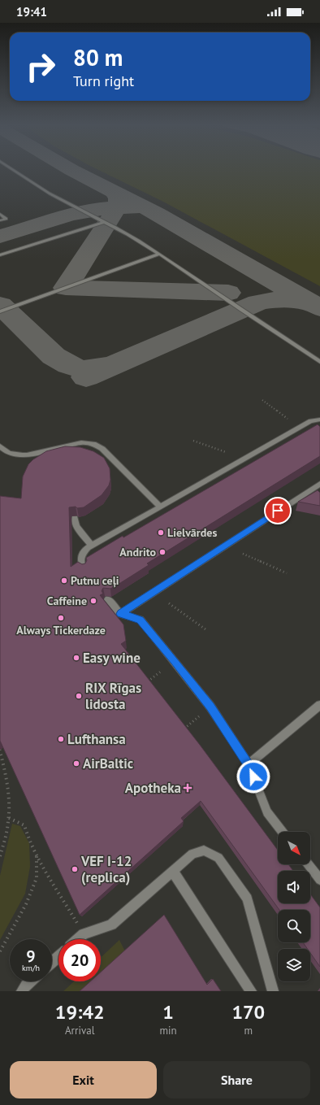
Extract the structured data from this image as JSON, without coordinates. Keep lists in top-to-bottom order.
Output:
{
  "places": {
    "other": [
      "Lielvārdes",
      "Andrito",
      "Putnu ceļi",
      "Caffeine",
      "Always Tickerdaze",
      "Easy wine",
      "RIX Rīgas lidosta",
      "Lufthansa",
      "AirBaltic",
      "VEF I-12 (replica)"
    ],
    "health": ["Apotheka"]
  },
  "north": "bottom right",
  "page": {
    "status": "19:41",
    "turn": ["80 m", "Turn right"],
    "speed": "9 km/h",
    "limit": "20",
    "eta": [
      "19:42",
      "Arrival",
      "1",
      "min",
      "170",
      "m"
    ],
    "buttons": ["Exit", "Share"]
  }
}
